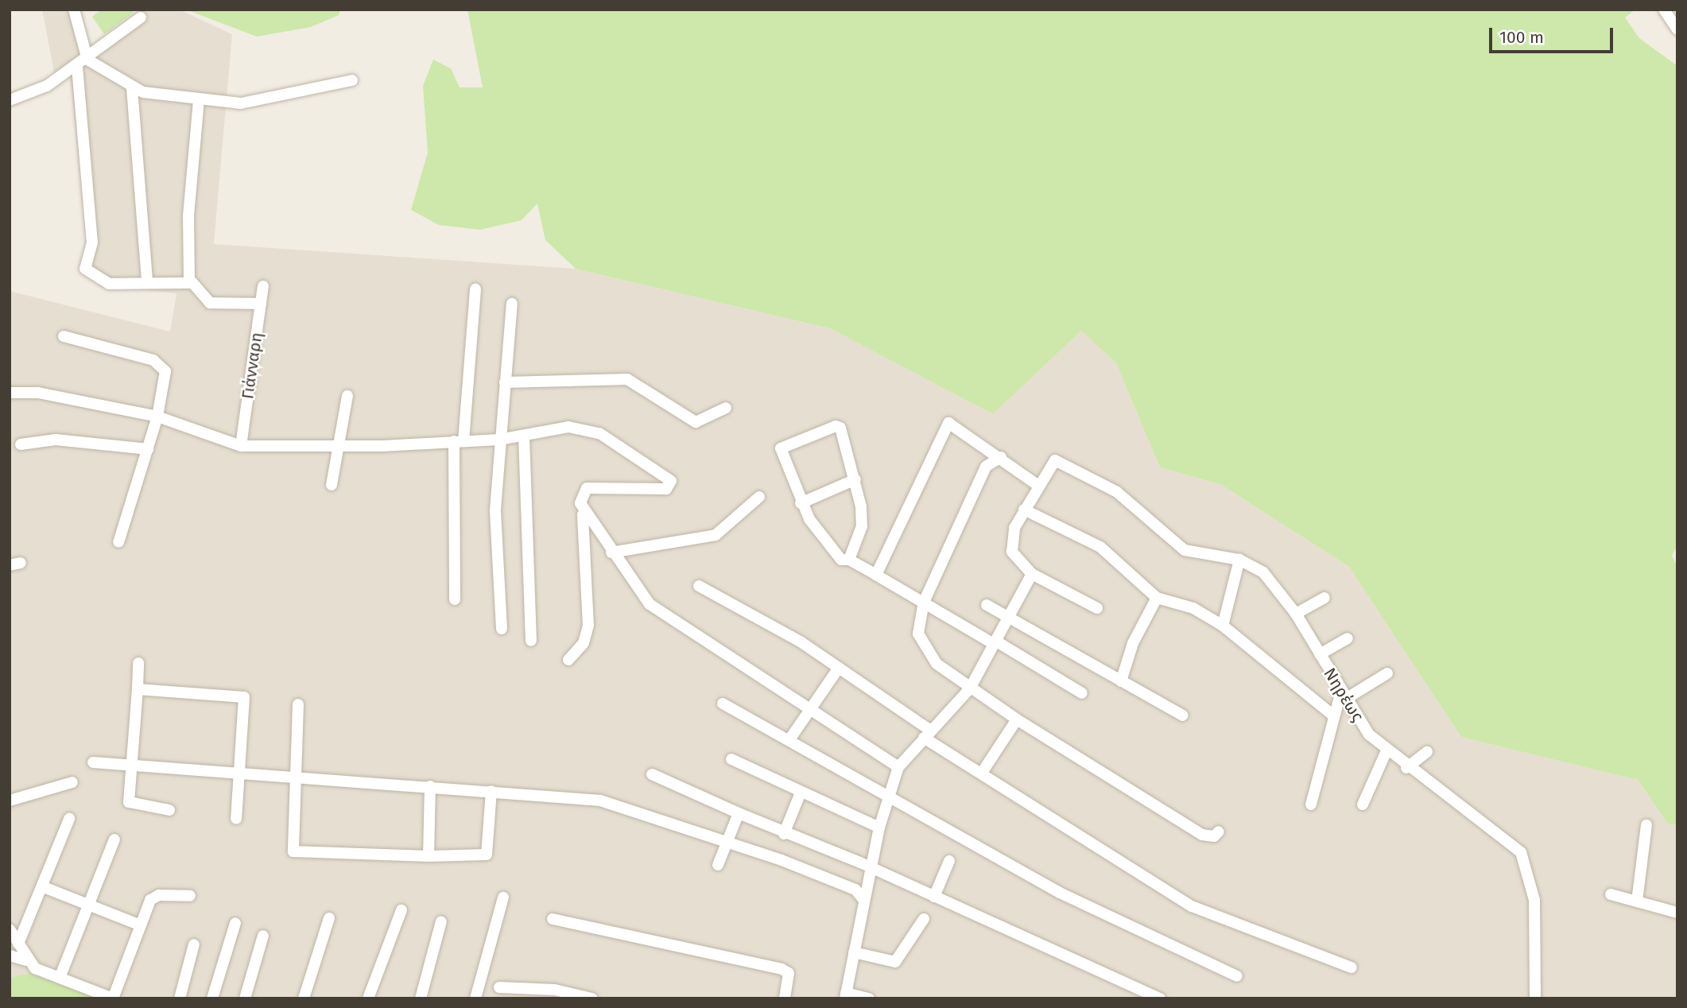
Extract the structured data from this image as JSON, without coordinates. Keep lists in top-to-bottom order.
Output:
{
  "streets": {
    "street": ["Γιάνναρη", "Νηρέως"]
  },
  "scale_bar": "100 m"
}
